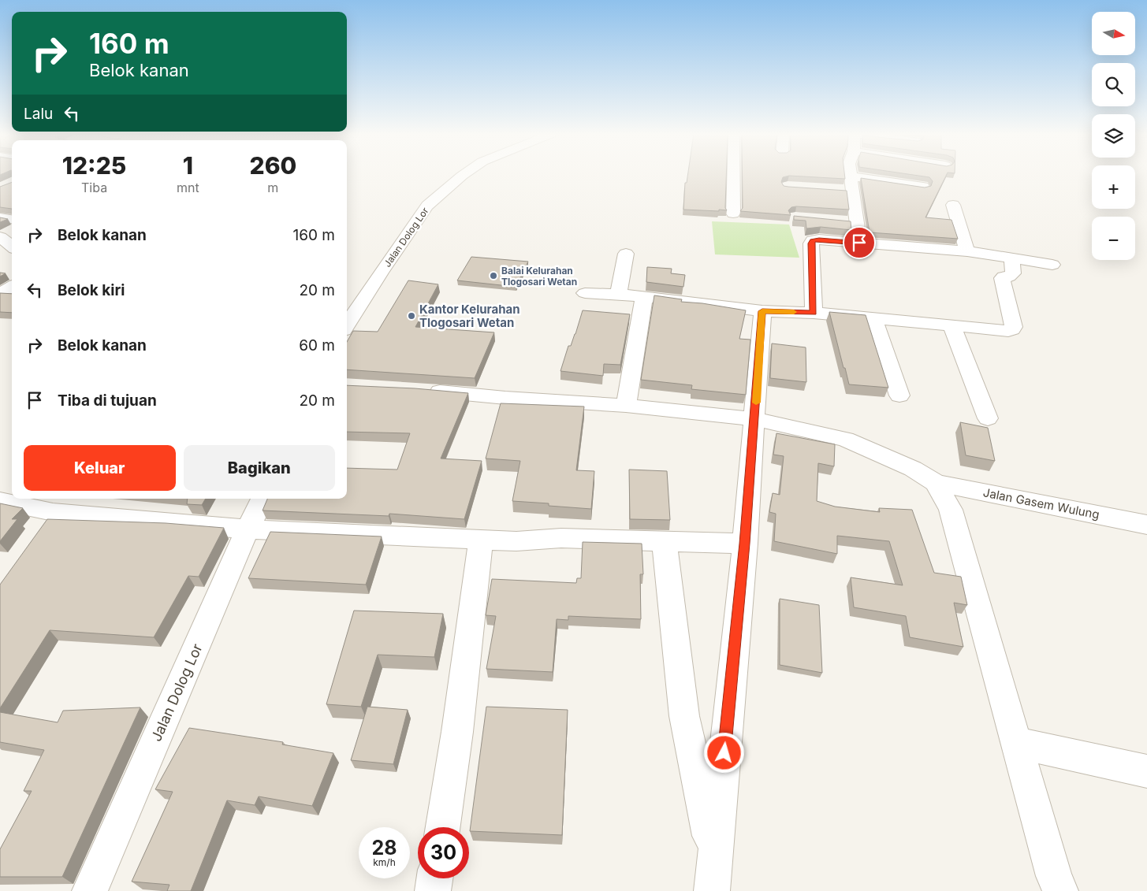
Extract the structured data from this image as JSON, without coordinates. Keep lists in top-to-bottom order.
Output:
{
  "streets": {
    "street": ["Jalan Dolog Lor", "Jalan Gasem Wulung"]
  },
  "places": ["Balai Kelurahan Tlogosari Wetan", "Kantor Kelurahan Tlogosari Wetan"],
  "north": "right",
  "page": {
    "map_buttons": ["+", "−"],
    "turn": ["160 m", "Belok kanan"],
    "then": "Lalu",
    "eta": [
      "12:25",
      "Tiba",
      "1",
      "mnt",
      "260",
      "m"
    ],
    "list": [
      {
        "name": "Belok kanan",
        "value": "160 m"
      },
      {
        "name": "Belok kiri",
        "value": "20 m"
      },
      {
        "name": "Belok kanan",
        "value": "60 m"
      },
      {
        "name": "Tiba di tujuan",
        "value": "20 m"
      }
    ],
    "buttons": ["Keluar", "Bagikan"],
    "speed": "28 km/h",
    "limit": "30"
  }
}
